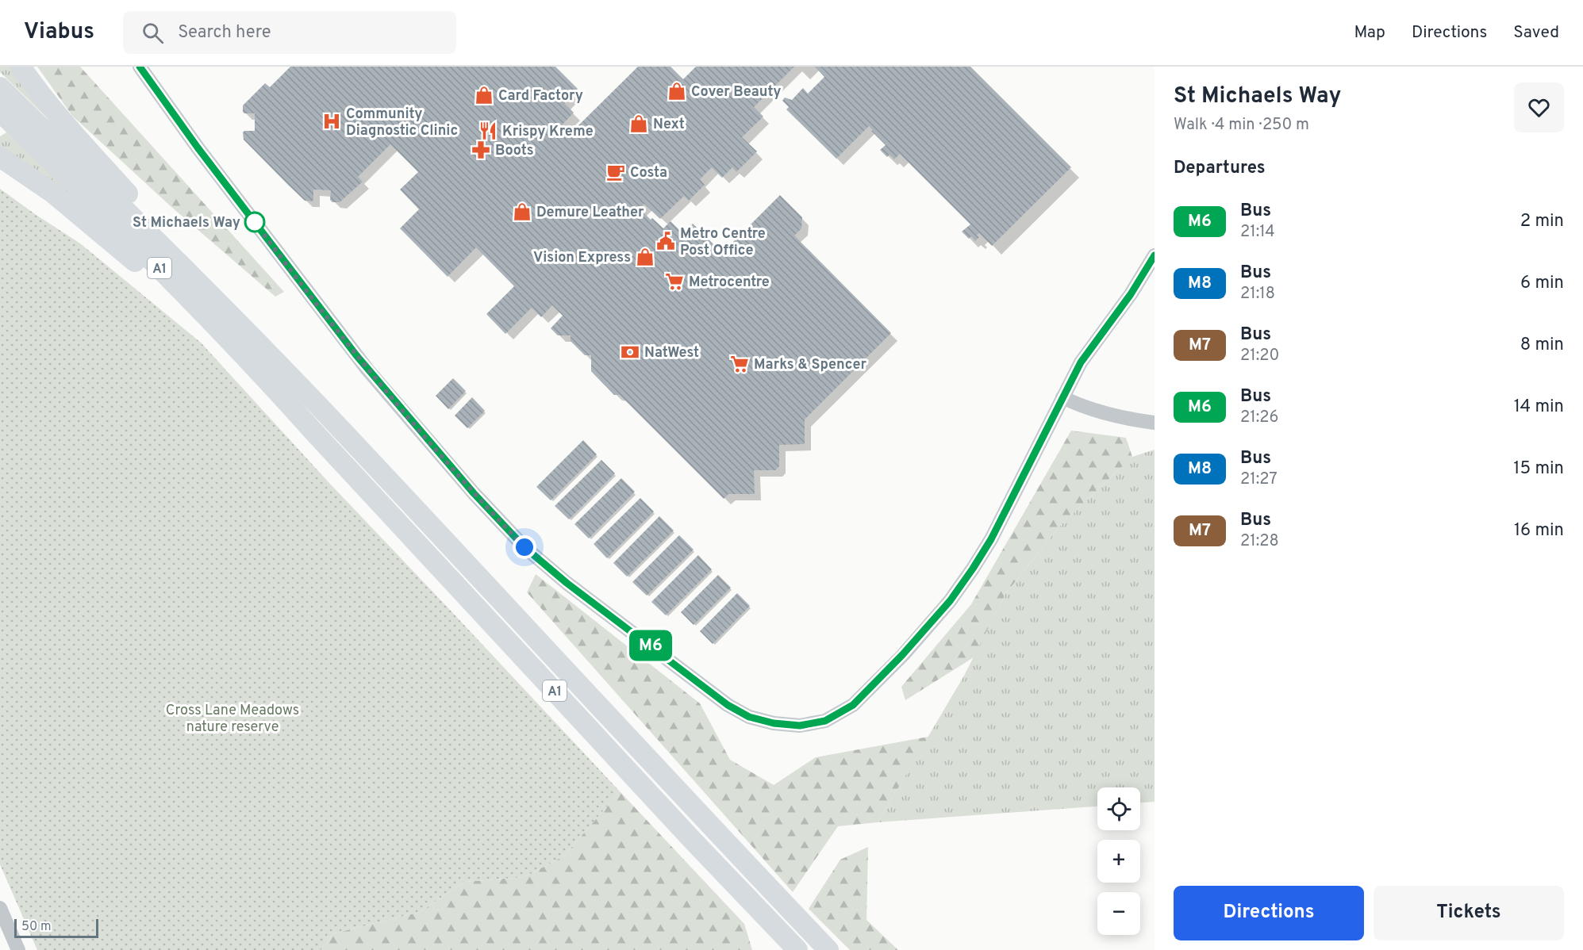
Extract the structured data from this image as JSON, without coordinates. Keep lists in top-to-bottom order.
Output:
{
  "streets": {
    "highway": ["A1"]
  },
  "parks": ["Cross Lane Meadows nature reserve"],
  "places": {
    "shop": [
      "Cover Beauty",
      "Card Factory",
      "Next",
      "Demure Leather",
      "Vision Express"
    ],
    "hospital": ["Community Diagnostic Clinic"],
    "restaurant": ["Krispy Kreme"],
    "pharmacy": ["Boots"],
    "cafe": ["Costa"],
    "other": ["St Michaels Way"],
    "public building": ["Metro Centre Post Office"],
    "supermarket": ["Metrocentre", "Marks & Spencer"],
    "bank": ["NatWest"]
  },
  "lines": ["bus line M6"],
  "scale_bar": "50 m",
  "page": {
    "header": "Viabus",
    "search": "Search here",
    "nav": ["Map", "Directions", "Saved"],
    "on_map": "M6",
    "heading": [
      ["St Michaels Way", "Walk · 4 min · 250 m"],
      "Departures"
    ],
    "list": [
      {
        "mark": "M6",
        "name": "Bus",
        "note": "21:14",
        "value": "2 min"
      },
      {
        "mark": "M8",
        "name": "Bus",
        "note": "21:18",
        "value": "6 min"
      },
      {
        "mark": "M7",
        "name": "Bus",
        "note": "21:20",
        "value": "8 min"
      },
      {
        "mark": "M6",
        "name": "Bus",
        "note": "21:26",
        "value": "14 min"
      },
      {
        "mark": "M8",
        "name": "Bus",
        "note": "21:27",
        "value": "15 min"
      },
      {
        "mark": "M7",
        "name": "Bus",
        "note": "21:28",
        "value": "16 min"
      }
    ],
    "map_buttons": ["+", "−"],
    "buttons": ["Directions", "Tickets"],
    "scale": "50 m"
  }
}
